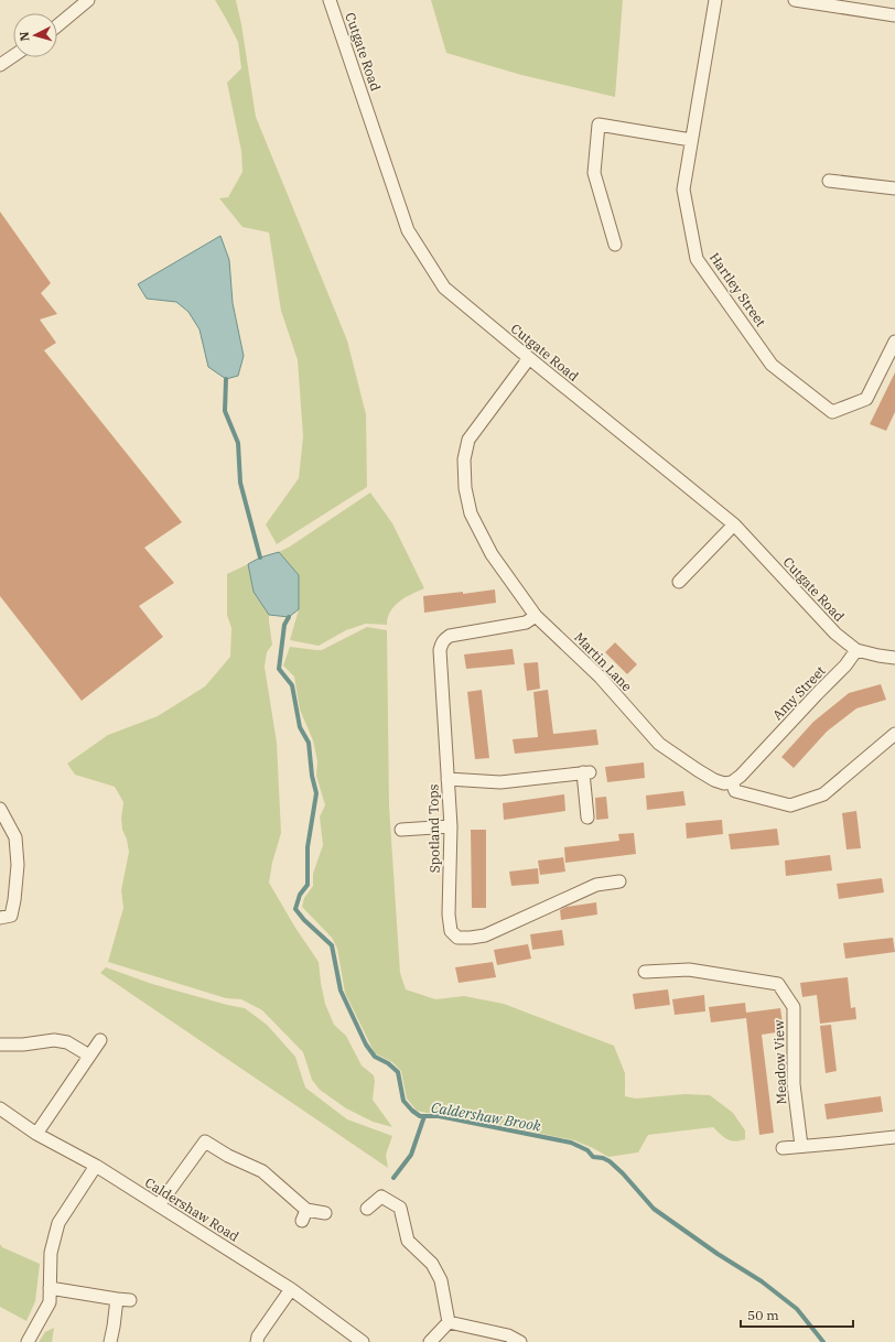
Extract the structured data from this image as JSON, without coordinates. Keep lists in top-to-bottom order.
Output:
{
  "streets": {
    "street": [
      "Cutgate Road",
      "Hartley Street",
      "Martin Lane",
      "Amy Street",
      "Spotland Tops",
      "Meadow View",
      "Caldershaw Road"
    ]
  },
  "crossings": [
    ["Cutgate Road", "Martin Lane"],
    ["Cutgate Road", "Amy Street"],
    ["Martin Lane", "Amy Street"],
    ["Martin Lane", "Spotland Tops"]
  ],
  "water": ["Caldershaw Brook"],
  "scale_bar": "50 m",
  "north": "left"
}
